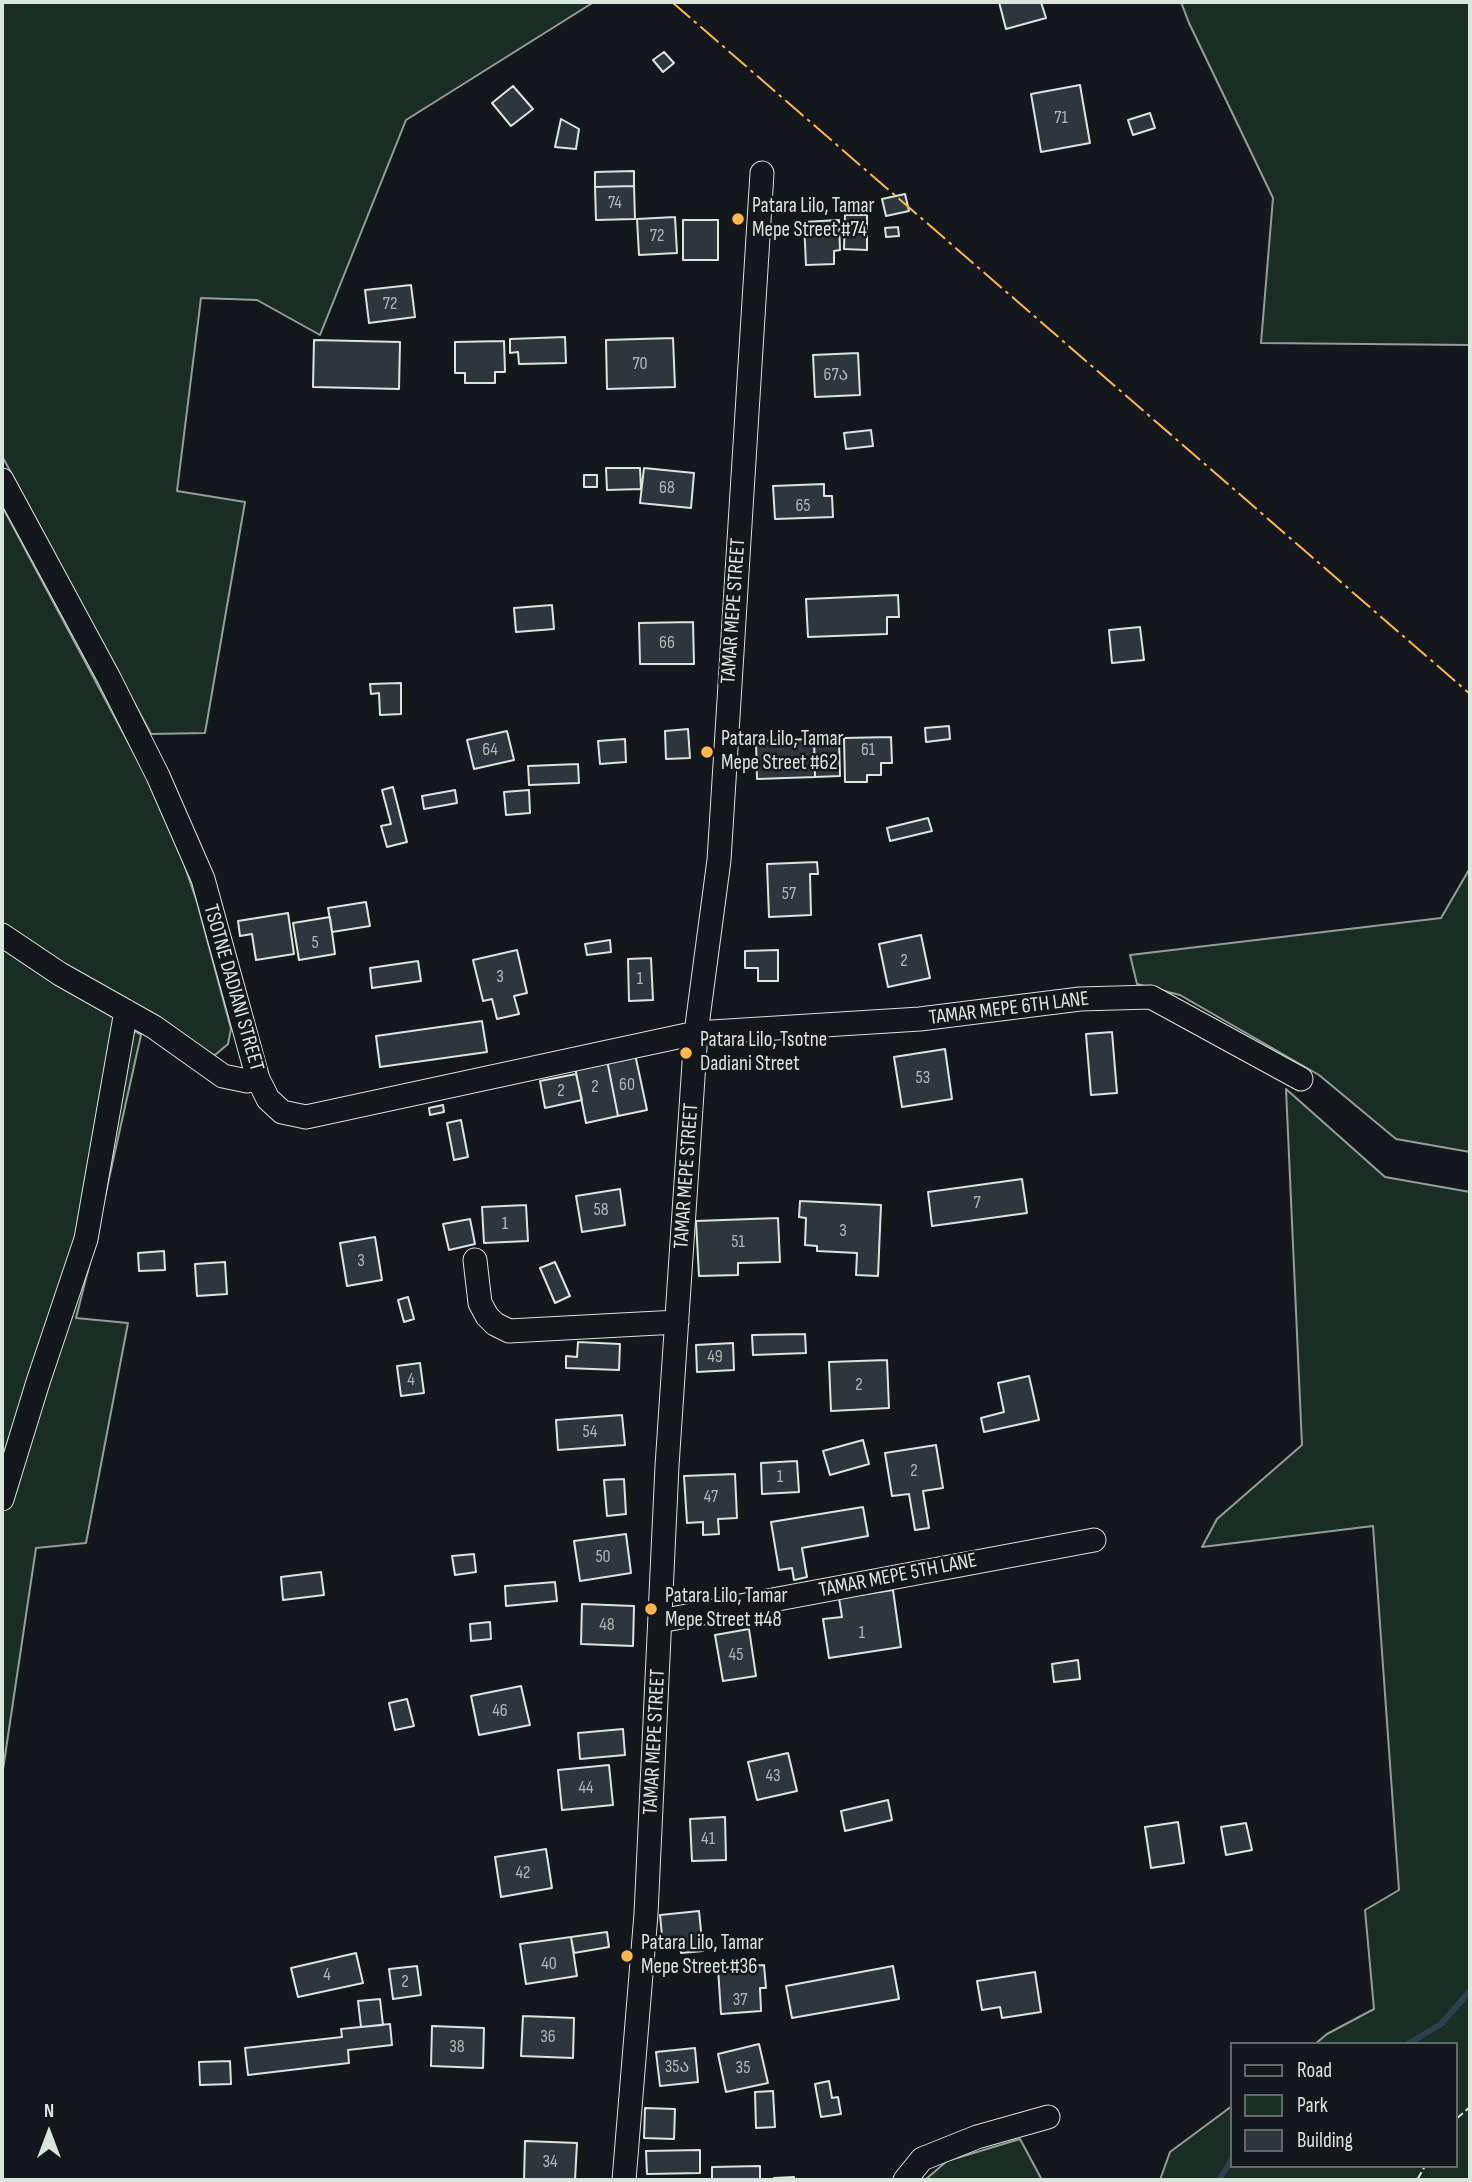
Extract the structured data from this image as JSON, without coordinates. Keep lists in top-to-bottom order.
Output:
{
  "streets": {
    "street": [
      "TAMAR MEPE STREET",
      "TSOTNE DADIANI STREET",
      "TAMAR MEPE 6TH LANE",
      "TAMAR MEPE 5TH LANE"
    ]
  },
  "crossings": [
    ["TAMAR MEPE STREET", "TSOTNE DADIANI STREET"],
    ["TAMAR MEPE STREET", "TAMAR MEPE 6TH LANE"],
    ["TAMAR MEPE STREET", "TAMAR MEPE 5TH LANE"],
    ["TSOTNE DADIANI STREET", "TAMAR MEPE 6TH LANE"]
  ],
  "places": [
    "Patara Lilo, Tamar Mepe Street #74",
    "Patara Lilo, Tamar Mepe Street #62",
    "Patara Lilo, Tsotne Dadiani Street",
    "Patara Lilo, Tamar Mepe Street #48",
    "Patara Lilo, Tamar Mepe Street #36"
  ],
  "house_numbers": [
    "71",
    "74",
    "72",
    "72",
    "70",
    "67ა",
    "68",
    "65",
    "66",
    "64",
    "61",
    "57",
    "5",
    "2",
    "3",
    "1",
    "53",
    "60",
    "2",
    "2",
    "7",
    "58",
    "1",
    "3",
    "51",
    "3",
    "49",
    "4",
    "2",
    "54",
    "2",
    "1",
    "47",
    "50",
    "48",
    "1",
    "45",
    "46",
    "43",
    "44",
    "41",
    "42",
    "40",
    "4",
    "2",
    "37",
    "36",
    "38",
    "35ა",
    "35",
    "34"
  ],
  "legend": ["Road", "Park", "Building"],
  "north": "top"
}
